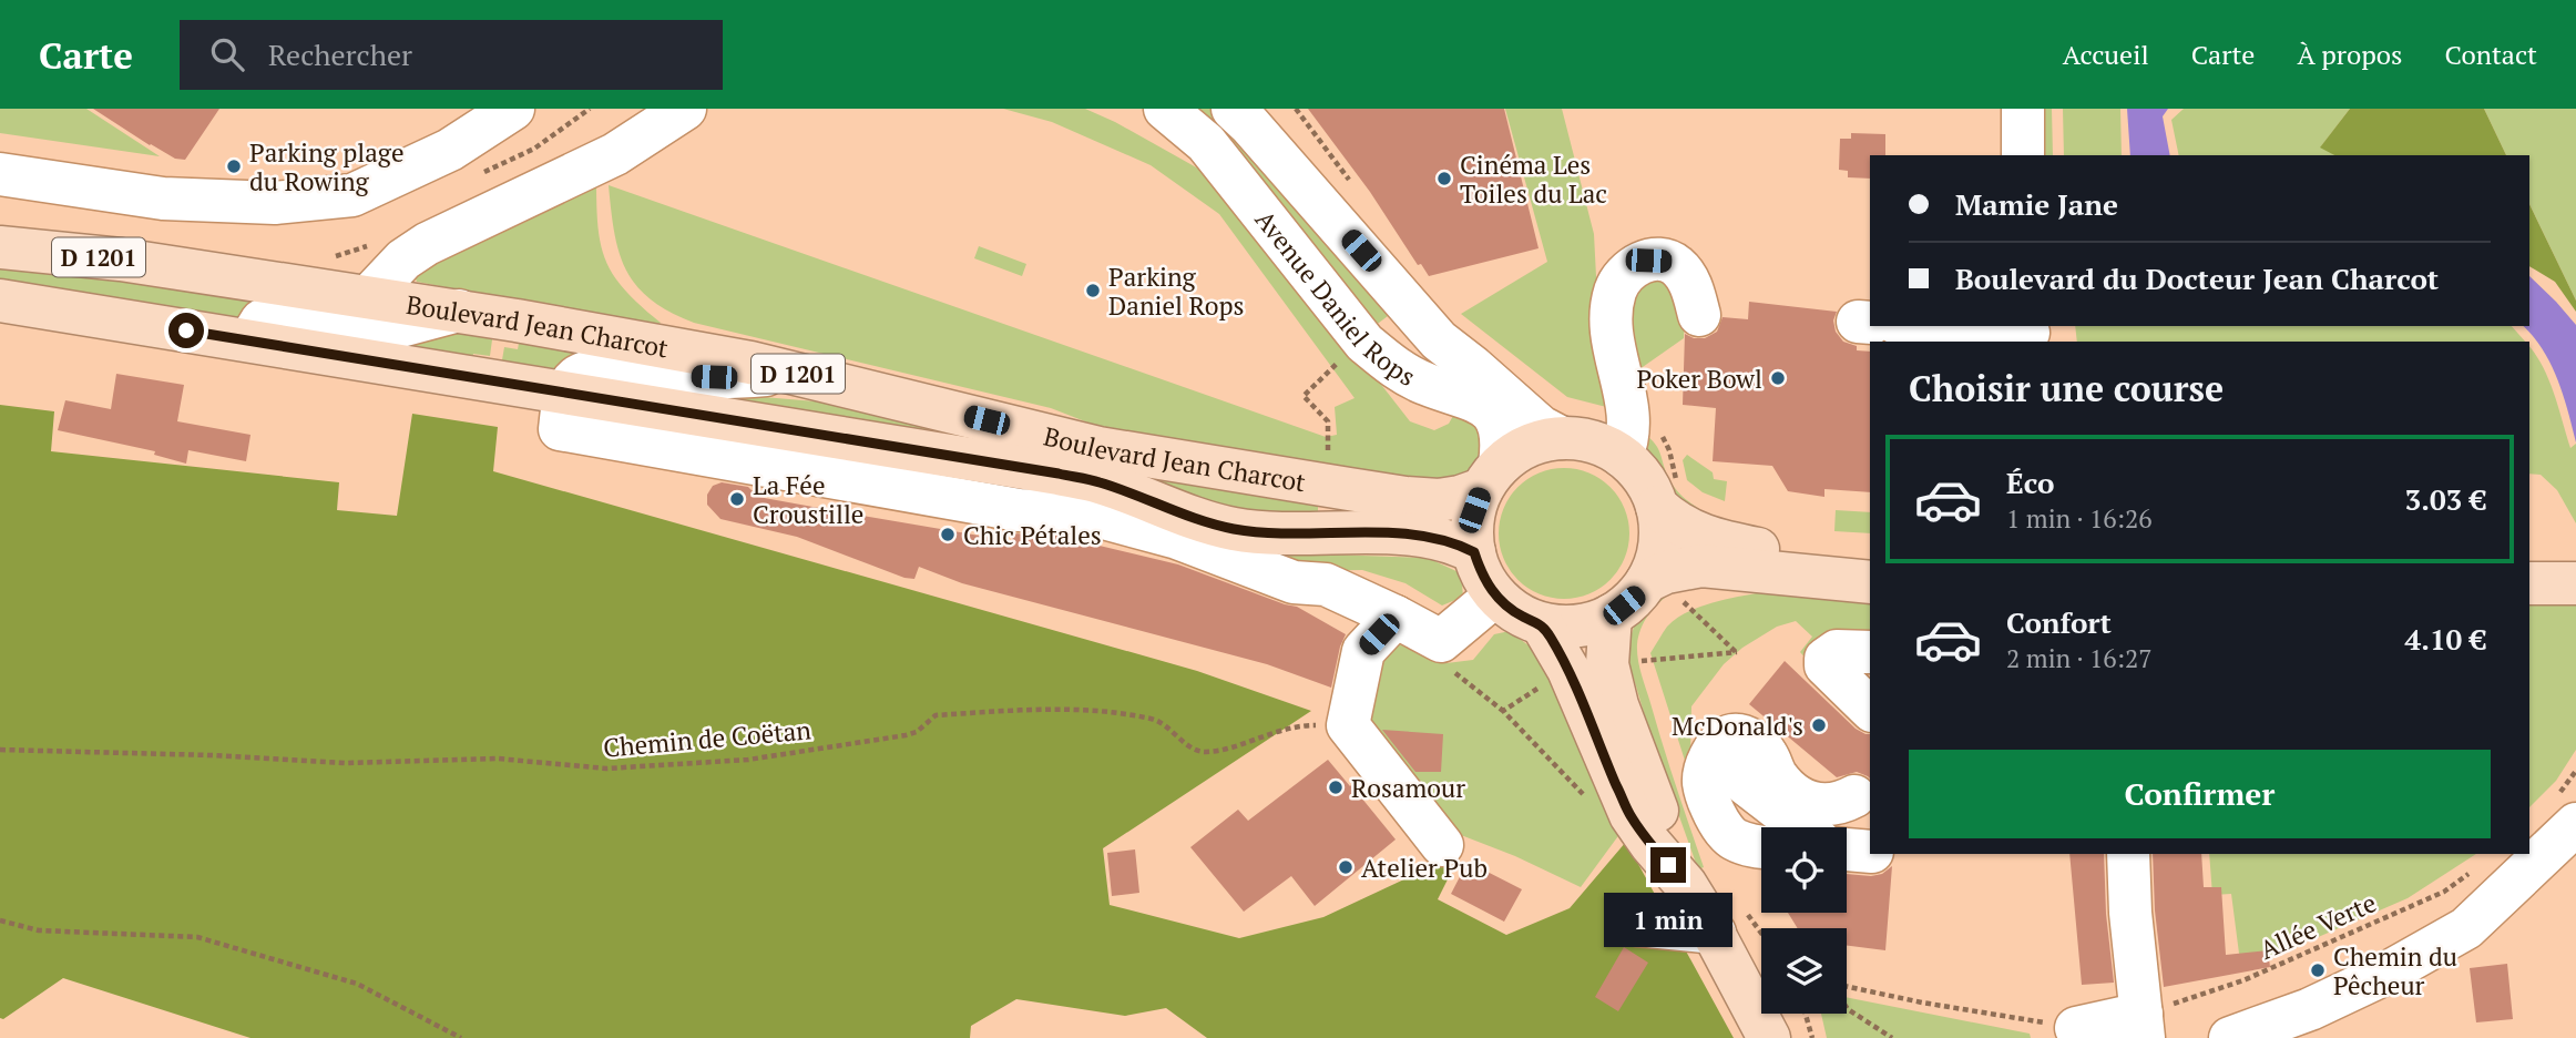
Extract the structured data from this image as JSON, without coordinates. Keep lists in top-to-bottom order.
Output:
{
  "streets": {
    "main road": ["D 1201", "Boulevard Jean Charcot"],
    "street": ["Avenue Daniel Rops"],
    "path": ["Chemin de Coëtan", "Allée Verte"]
  },
  "crossings": [
    ["Avenue Daniel Rops", "Boulevard Jean Charcot"]
  ],
  "places": [
    "Parking plage du Rowing",
    "Cinéma Les Toiles du Lac",
    "Parking Daniel Rops",
    "Poker Bowl",
    "La Fée Croustille",
    "Chic Pétales",
    "McDonald's",
    "Rosamour",
    "Atelier Pub",
    "Chemin du Pêcheur"
  ],
  "page": {
    "header": "Carte",
    "search": "Rechercher",
    "nav": [
      "Accueil",
      "Carte",
      "À propos",
      "Contact"
    ],
    "banner": ["Mamie Jane", "Boulevard du Docteur Jean Charcot"],
    "heading": "Choisir une course",
    "list": [
      {
        "name": "Éco",
        "note": "1 min · 16:26",
        "value": "3.03 €"
      },
      {
        "name": "Confort",
        "note": "2 min · 16:27",
        "value": "4.10 €"
      }
    ],
    "buttons": "Confirmer",
    "bubble": "1 min"
  }
}
